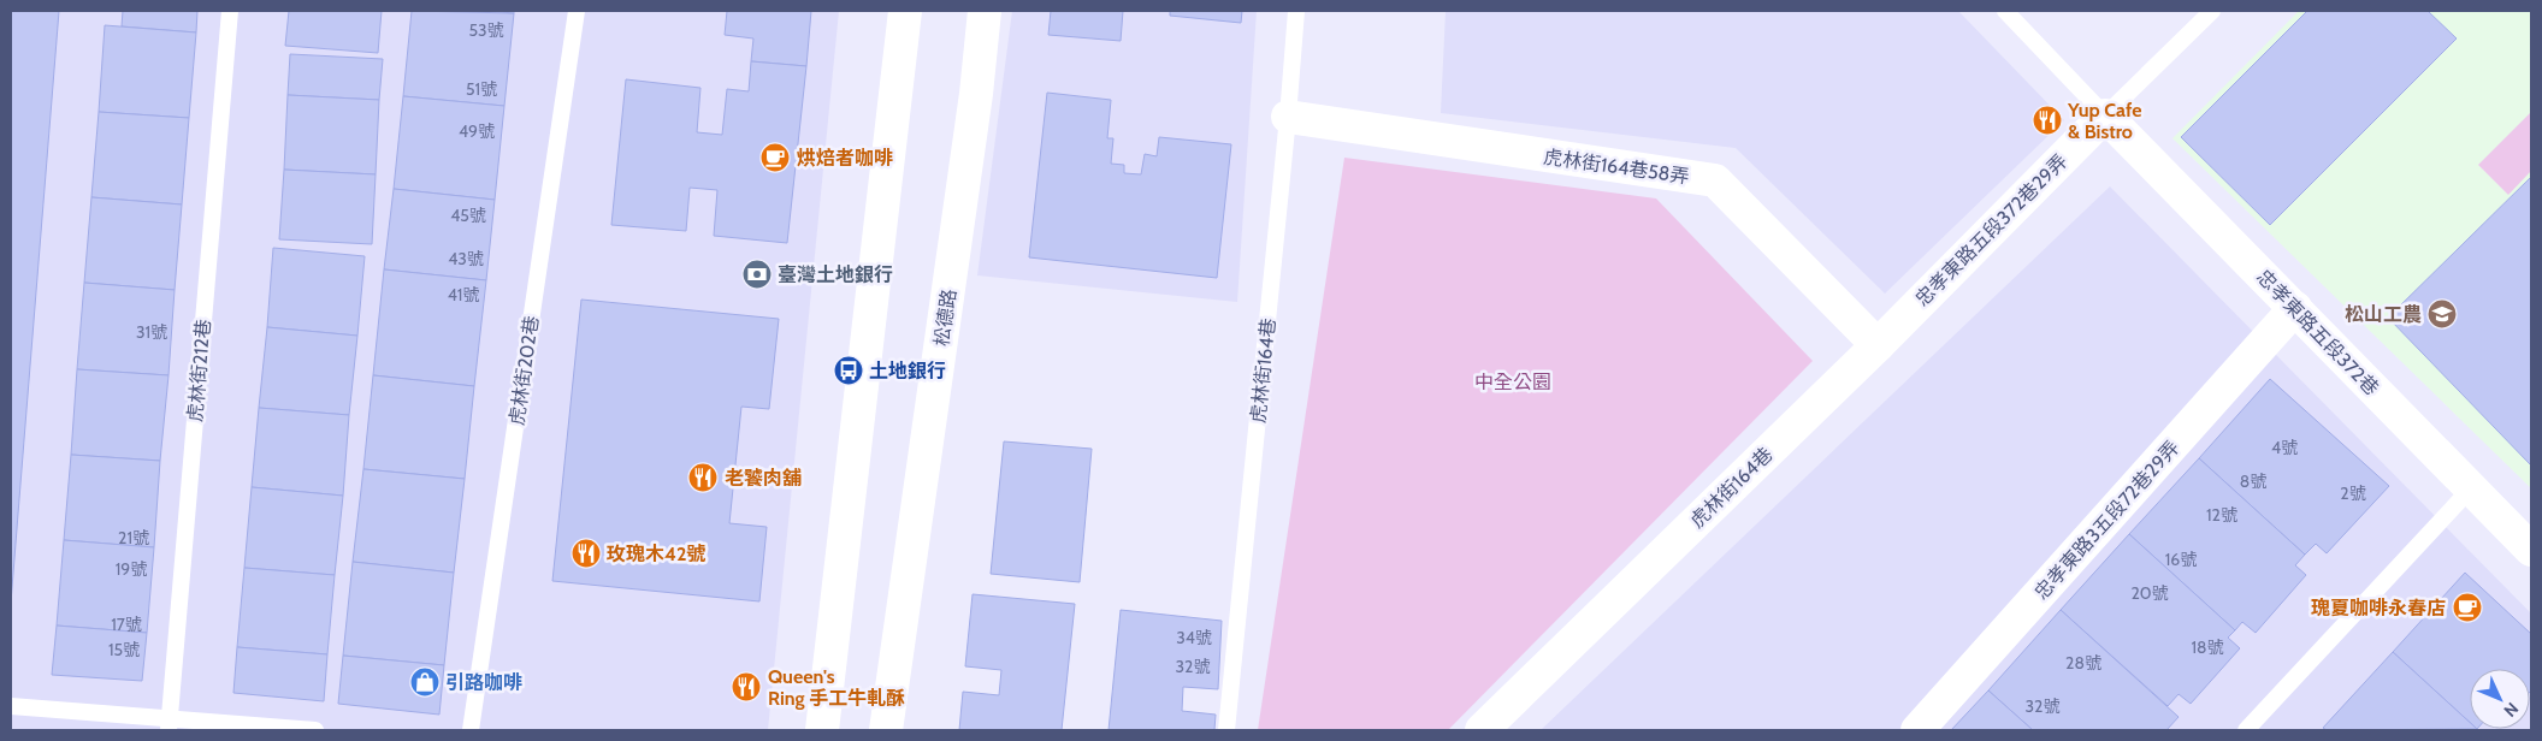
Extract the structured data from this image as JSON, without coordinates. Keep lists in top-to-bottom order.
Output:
{
  "streets": {
    "street": [
      "虎林街164巷58弄",
      "忠孝東路五段372巷29弄",
      "松德路",
      "忠孝東路五段372巷",
      "虎林街164巷",
      "忠孝東路3五段72巷29弄"
    ],
    "lane": ["虎林街212巷", "虎林街202巷"]
  },
  "crossings": [
    ["虎林街164巷58弄", "忠孝東路五段372巷29弄"],
    ["虎林街164巷58弄", "虎林街164巷"],
    ["忠孝東路五段372巷29弄", "忠孝東路五段372巷"],
    ["忠孝東路五段372巷29弄", "虎林街164巷"],
    ["忠孝東路五段372巷", "忠孝東路3五段72巷29弄"]
  ],
  "parks": ["中全公園"],
  "places": {
    "restaurant": [
      "Yup Cafe & Bistro",
      "老饕肉舖",
      "玫瑰木42號",
      "Queen's Ring 手工牛軋酥"
    ],
    "cafe": ["烘焙者咖啡", "瑰夏咖啡永春店"],
    "bank": ["臺灣土地銀行"],
    "school or university": ["松山工農"],
    "bus stop": ["土地銀行"],
    "shop": ["引路咖啡"]
  },
  "house_numbers": [
    "53號",
    "51號",
    "49號",
    "45號",
    "43號",
    "41號",
    "31號",
    "4號",
    "8號",
    "2號",
    "12號",
    "21號",
    "16號",
    "19號",
    "20號",
    "17號",
    "34號",
    "18號",
    "15號",
    "28號",
    "32號",
    "32號"
  ],
  "north": "bottom right"
}
